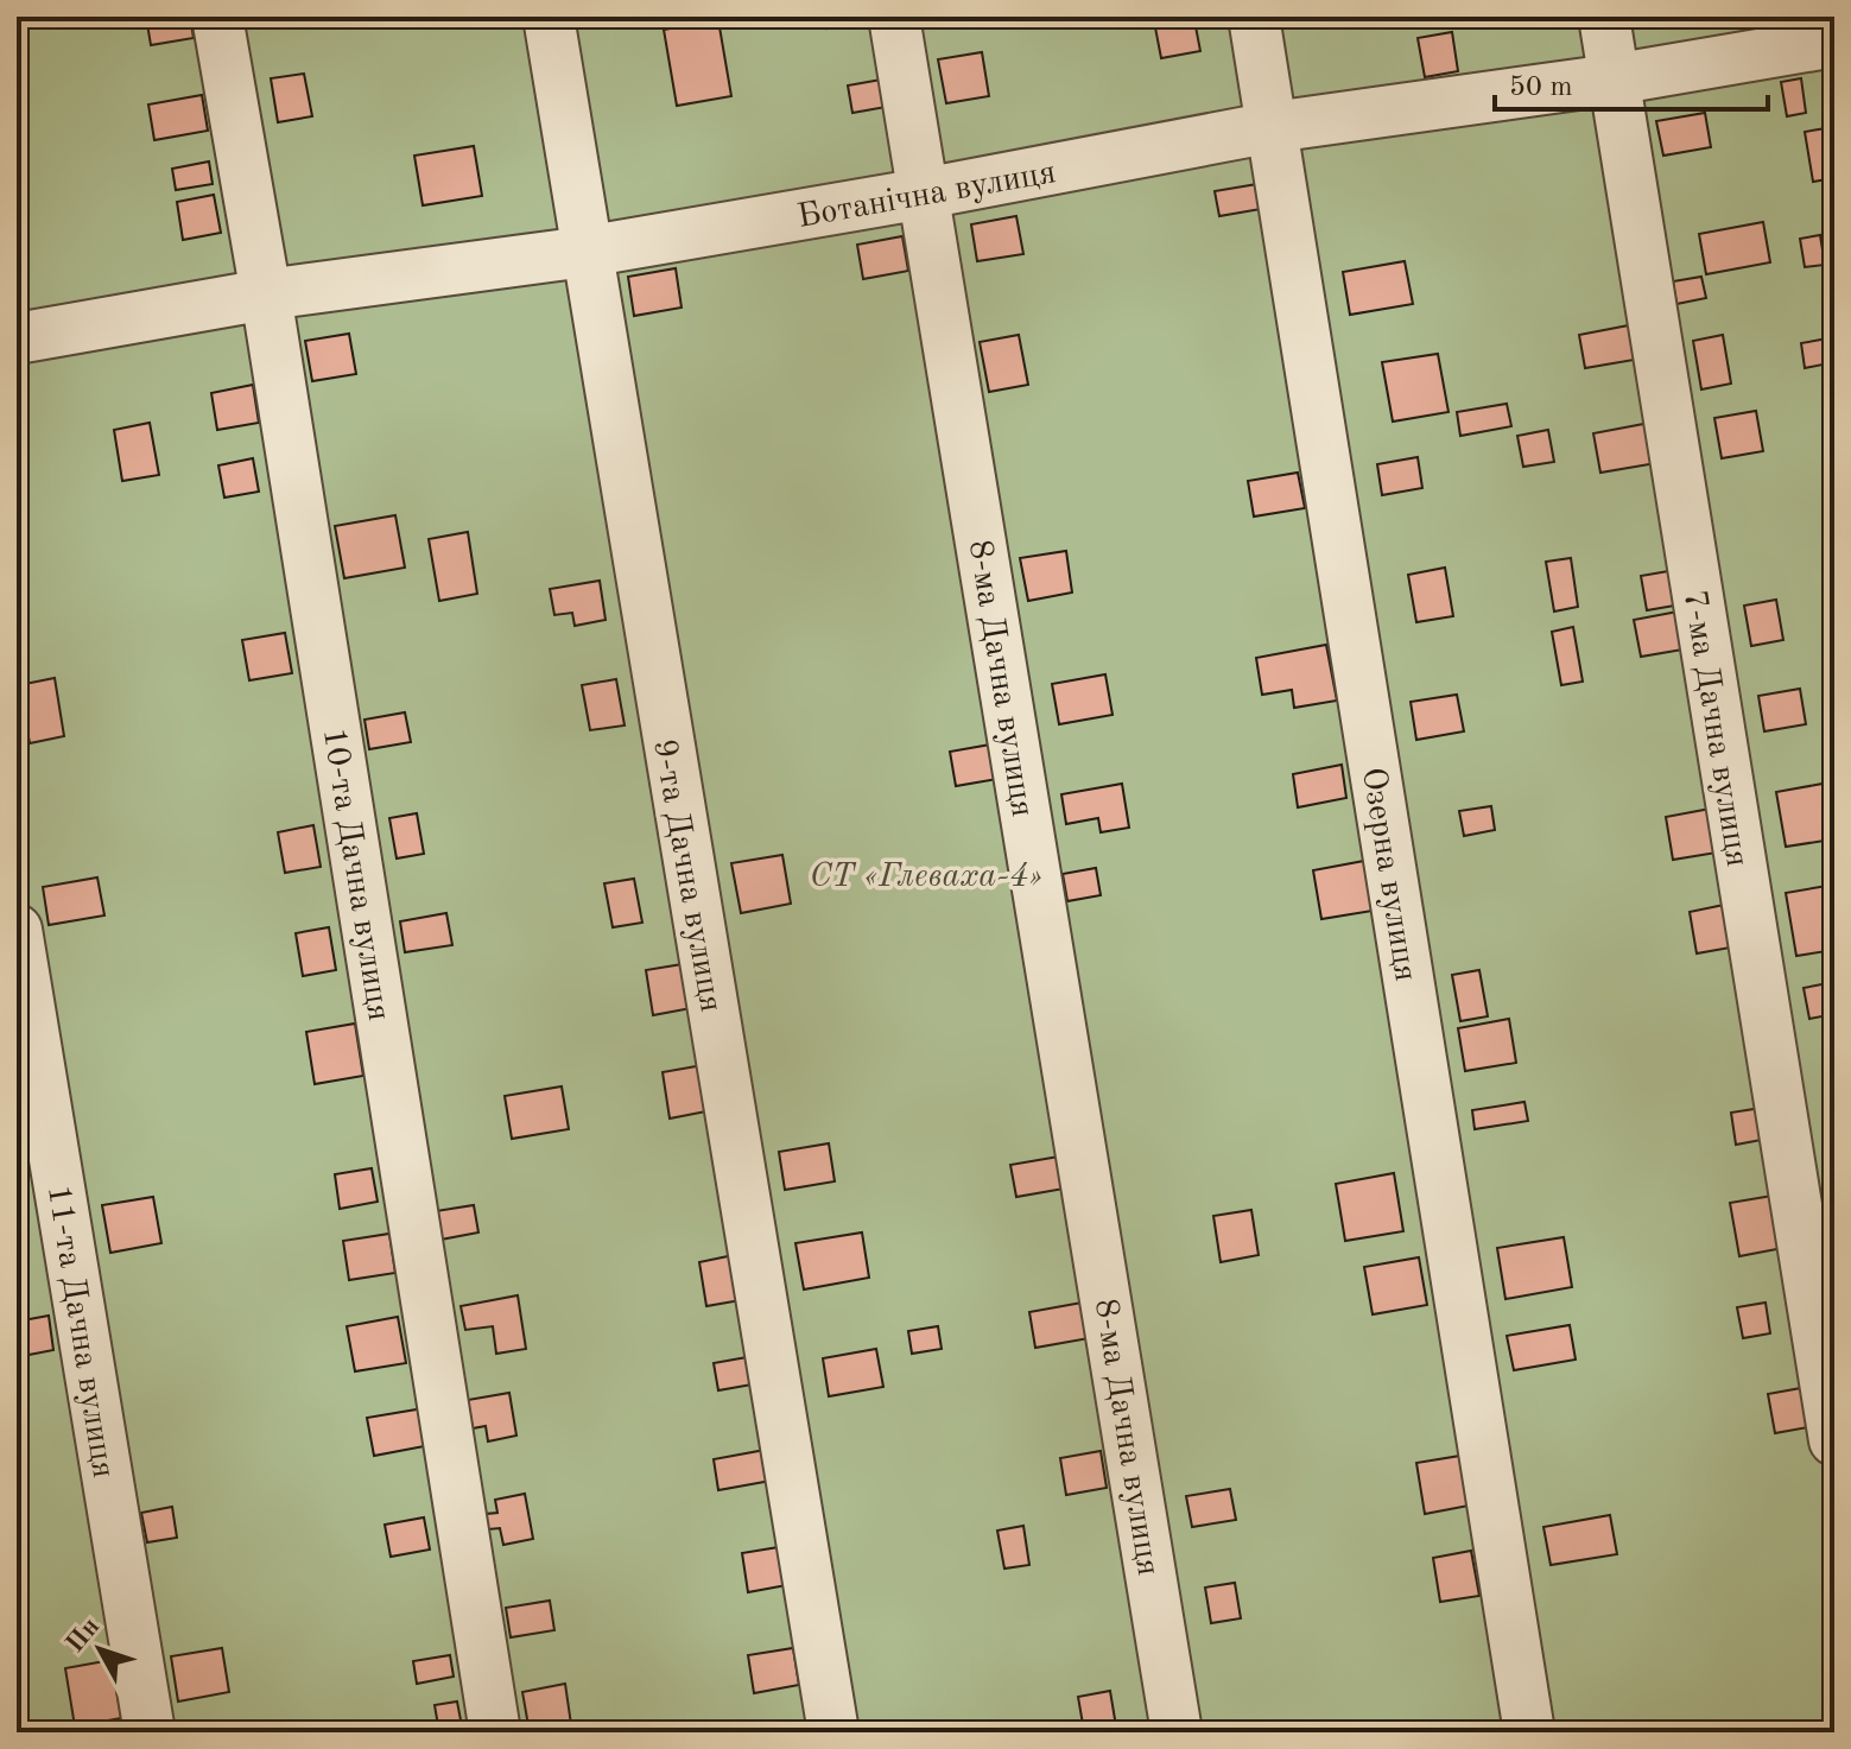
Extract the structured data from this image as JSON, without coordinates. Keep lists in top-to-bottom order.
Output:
{
  "streets": {
    "street": [
      "Ботанічна вулиця",
      "8-ма Дачна вулиця",
      "7-ма Дачна вулиця",
      "10-та Дачна вулиця",
      "Озерна вулиця",
      "9-та Дачна вулиця",
      "11-та Дачна вулиця"
    ]
  },
  "crossings": [
    ["Ботанічна вулиця", "8-ма Дачна вулиця"],
    ["Ботанічна вулиця", "7-ма Дачна вулиця"],
    ["Ботанічна вулиця", "10-та Дачна вулиця"],
    ["Ботанічна вулиця", "Озерна вулиця"],
    ["Ботанічна вулиця", "9-та Дачна вулиця"]
  ],
  "parks": ["СТ «Глеваха-4»"],
  "scale_bar": "50 m",
  "north": "top left"
}
